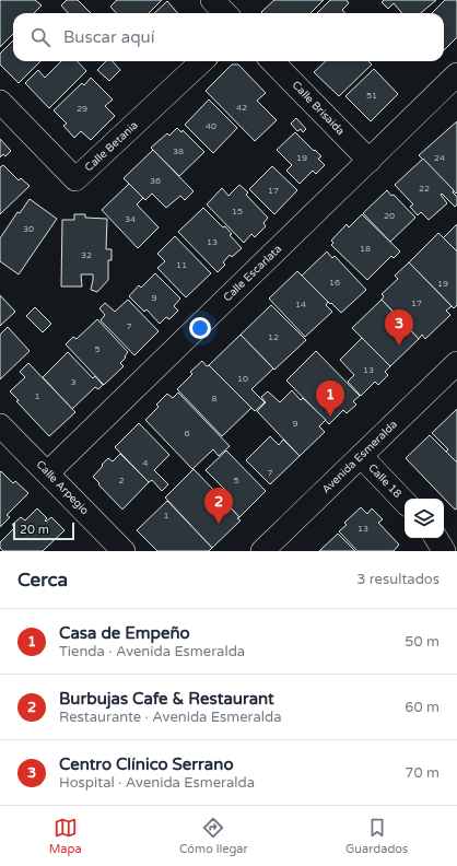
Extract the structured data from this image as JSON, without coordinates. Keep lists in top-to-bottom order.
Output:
{
  "streets": {
    "street": [
      "Calle Brisaida",
      "Calle Betania",
      "Calle Escarlata",
      "Avenida Esmeralda",
      "Calle 18",
      "Calle Arpegio"
    ]
  },
  "crossings": [
    ["Calle Brisaida", "Calle Escarlata"],
    ["Calle Escarlata", "Calle Arpegio"],
    ["Avenida Esmeralda", "Calle 18"]
  ],
  "house_numbers": [
    "51",
    "42",
    "29",
    "40",
    "38",
    "19",
    "24",
    "36",
    "22",
    "17",
    "15",
    "20",
    "34",
    "30",
    "13",
    "18",
    "32",
    "11",
    "16",
    "19",
    "9",
    "17",
    "14",
    "7",
    "12",
    "5",
    "13",
    "10",
    "3",
    "1",
    "8",
    "9",
    "6",
    "4",
    "7",
    "2",
    "5",
    "1",
    "13"
  ],
  "scale_bar": "20 m",
  "page": {
    "search": "Buscar aquí",
    "pins": ["3", "1", "2"],
    "scale": "20 m",
    "heading": ["Cerca", "3 resultados"],
    "list": [
      {
        "mark": "1",
        "name": "Casa de Empeño",
        "note": "Tienda · Avenida Esmeralda",
        "value": "50 m"
      },
      {
        "mark": "2",
        "name": "Burbujas Cafe & Restaurant",
        "note": "Restaurante · Avenida Esmeralda",
        "value": "60 m"
      },
      {
        "mark": "3",
        "name": "Centro Clínico Serrano",
        "note": "Hospital · Avenida Esmeralda",
        "value": "70 m"
      }
    ],
    "nav": ["Mapa", "Cómo llegar", "Guardados"]
  }
}
